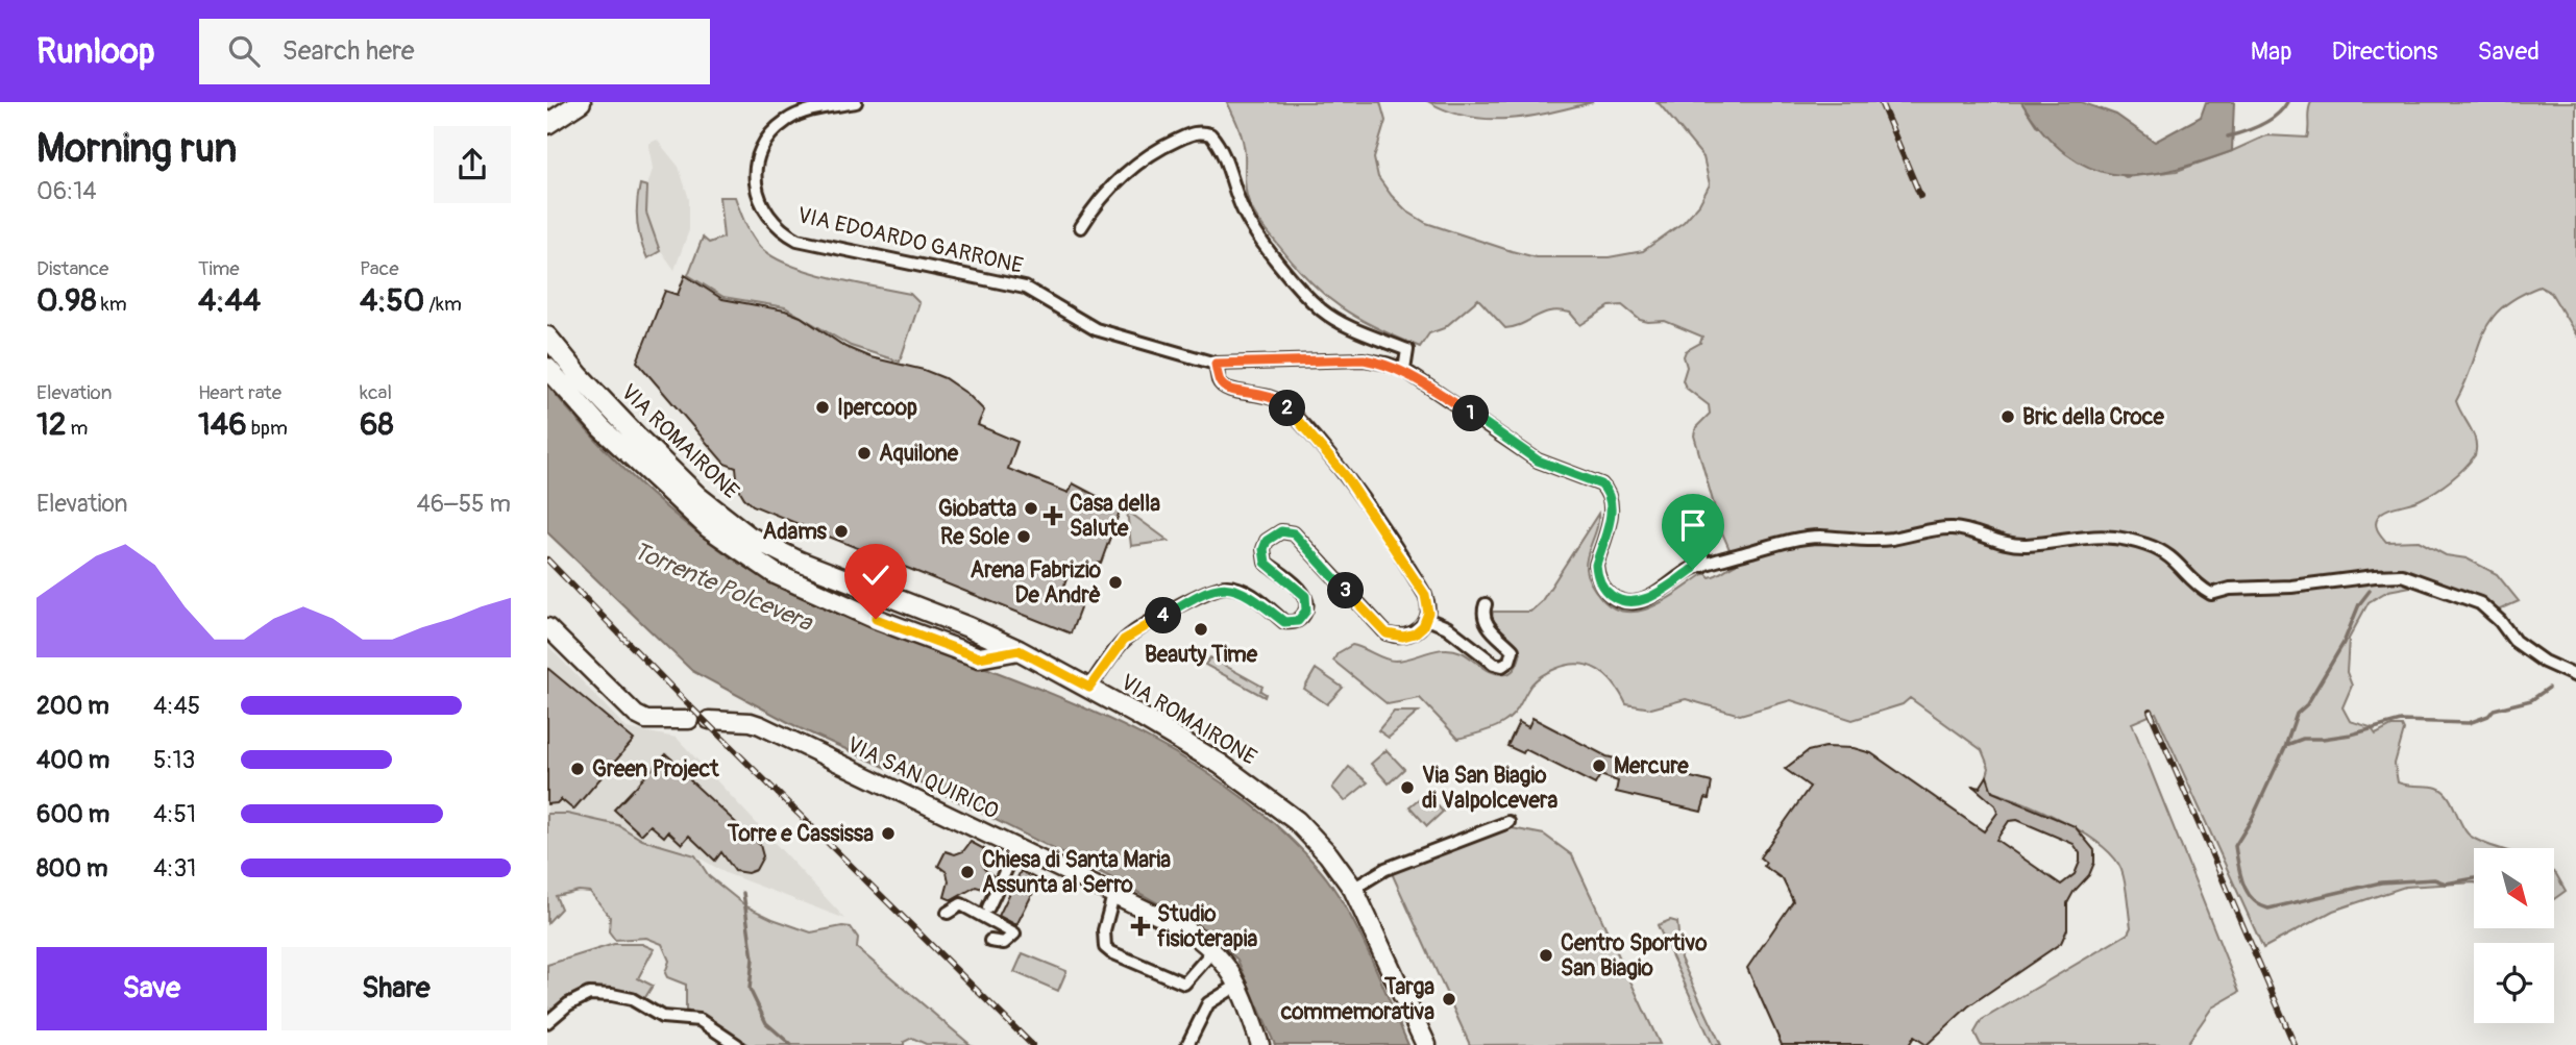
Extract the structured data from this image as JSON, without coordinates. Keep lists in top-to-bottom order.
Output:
{
  "streets": {
    "main road": ["VIA ROMAIRONE", "VIA SAN QUIRICO"],
    "street": ["VIA EDOARDO GARRONE"]
  },
  "water": ["Torrente Polcevera"],
  "places": {
    "other": [
      "Ipercoop",
      "Bric della Croce",
      "Aquilone",
      "Giobatta",
      "Adams",
      "Re Sole",
      "Arena Fabrizio De Andrè",
      "Beauty Time",
      "Mercure",
      "Green Project",
      "Via San Biagio di Valpolcevera",
      "Torre e Cassissa",
      "Chiesa di Santa Maria Assunta al Serro",
      "Centro Sportivo San Biagio",
      "Targa commemorativa"
    ],
    "health": ["Casa della Salute", "Studio fisioterapia"]
  },
  "north": "bottom right",
  "page": {
    "header": "Runloop",
    "search": "Search here",
    "nav": ["Map", "Directions", "Saved"],
    "heading": ["Morning run", "06:14"],
    "stats": [
      ["Distance", "0.98 km"],
      ["Time", "4:44"],
      ["Pace", "4:50 /km"],
      ["Elevation", "12 m"],
      ["Heart rate", "146 bpm"],
      ["kcal", "68"]
    ],
    "pins": [
      "2",
      "1",
      "3",
      "4"
    ],
    "chart": ["Elevation", "46–55 m"],
    "list": [
      {
        "name": "200 m",
        "note": "4:45"
      },
      {
        "name": "400 m",
        "note": "5:13"
      },
      {
        "name": "600 m",
        "note": "4:51"
      },
      {
        "name": "800 m",
        "note": "4:31"
      }
    ],
    "buttons": ["Save", "Share"]
  }
}
